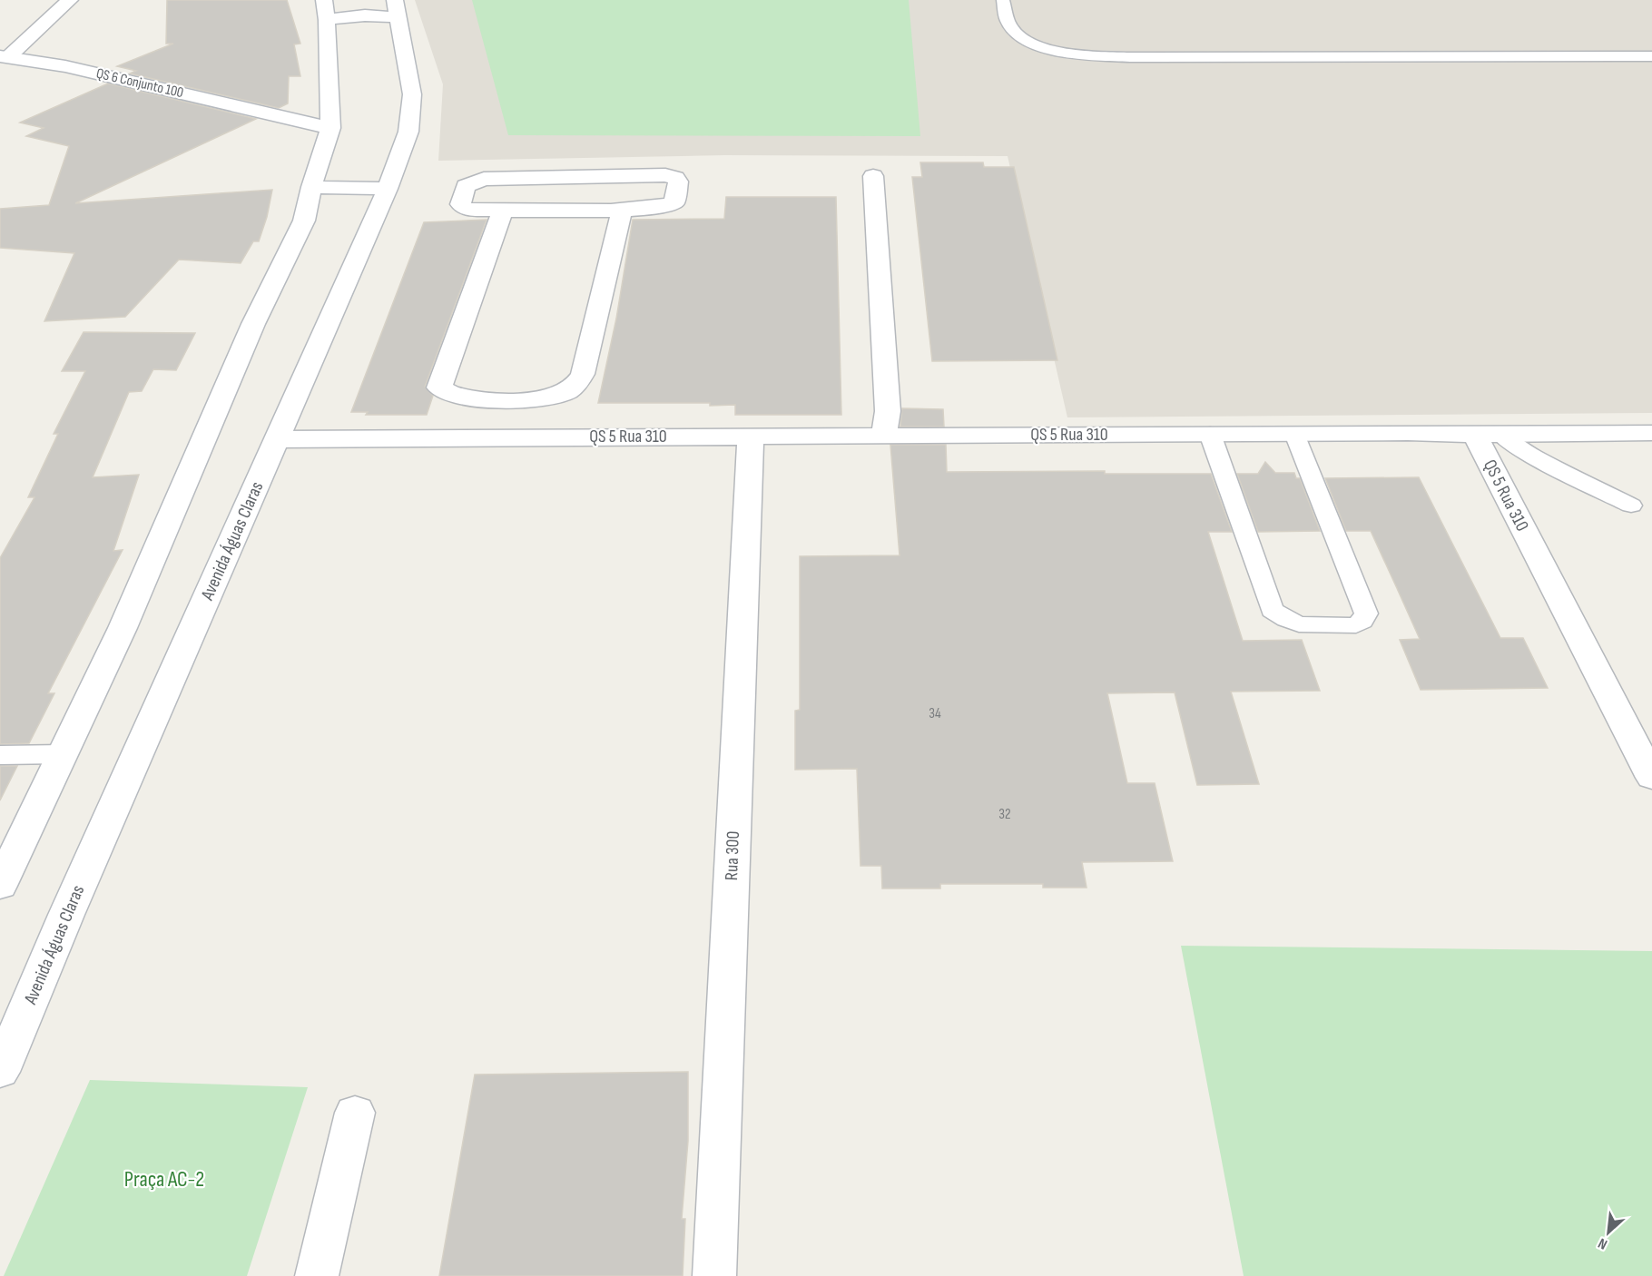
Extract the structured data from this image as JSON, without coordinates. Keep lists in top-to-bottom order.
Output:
{
  "streets": {
    "street": [
      "QS 6 Conjunto 100",
      "QS 5 Rua 310",
      "Avenida Águas Claras",
      "Rua 300"
    ]
  },
  "crossings": [
    ["QS 5 Rua 310", "Avenida Águas Claras"],
    ["QS 5 Rua 310", "Rua 300"]
  ],
  "parks": ["Praça AC-2"],
  "house_numbers": ["34", "32"],
  "north": "bottom left"
}
